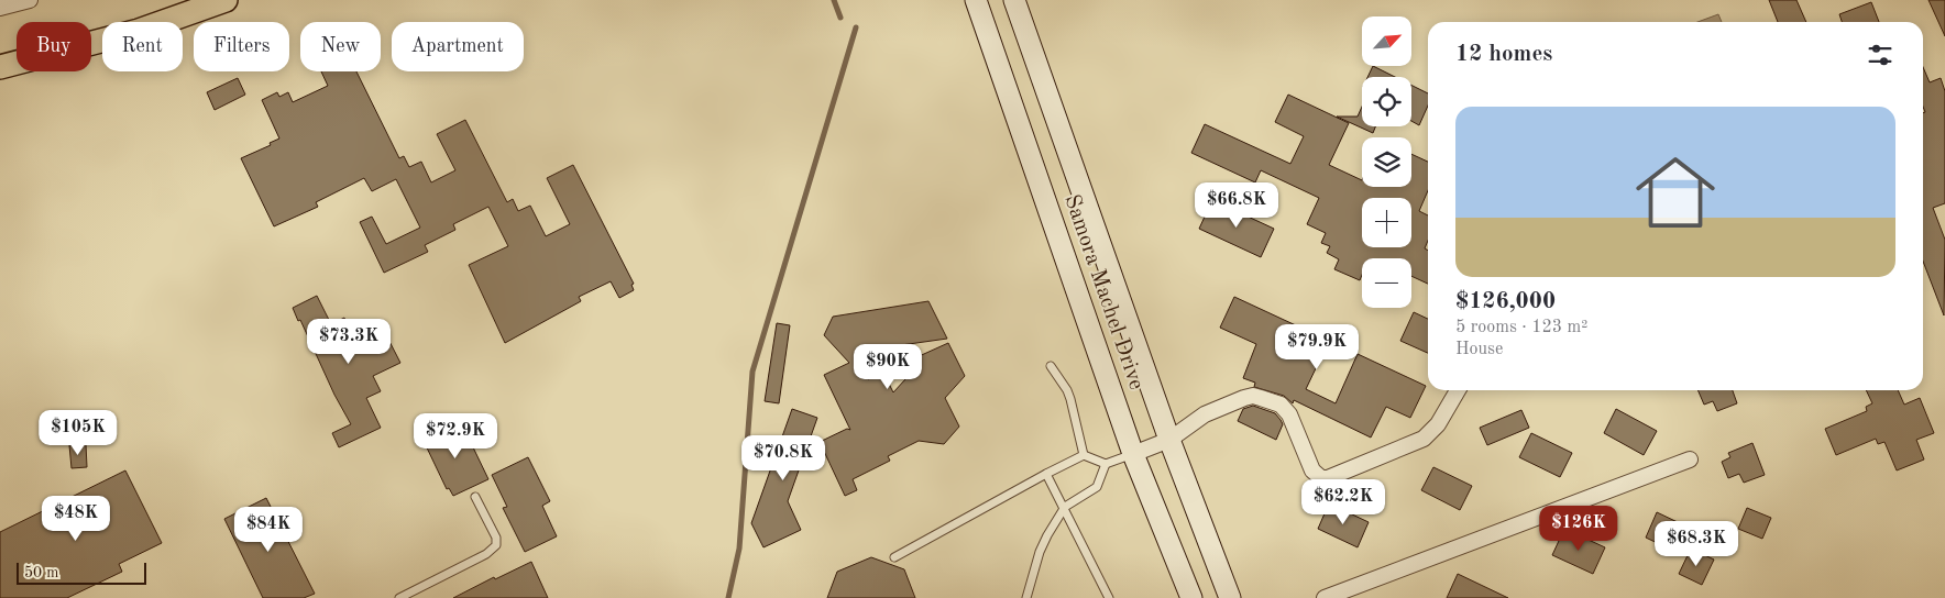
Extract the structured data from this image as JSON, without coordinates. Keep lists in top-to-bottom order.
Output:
{
  "streets": {
    "main road": ["Samora Machel Drive"]
  },
  "scale_bar": "50 m",
  "north": "top right",
  "page": {
    "map_buttons": ["+", "−"],
    "chip": [
      "Buy",
      "Rent",
      "Filters",
      "New",
      "Apartment"
    ],
    "heading": "12 homes",
    "list": [
      {
        "name": "$126,000",
        "note": "5 rooms · 123 m² · House"
      }
    ],
    "price": [
      "$66.8K",
      "$73.3K",
      "$79.9K",
      "$90K",
      "$105K",
      "$72.9K",
      "$70.8K",
      "$62.2K",
      "$48K",
      "$126K",
      "$84K",
      "$68.3K"
    ],
    "scale": "50 m"
  }
}
